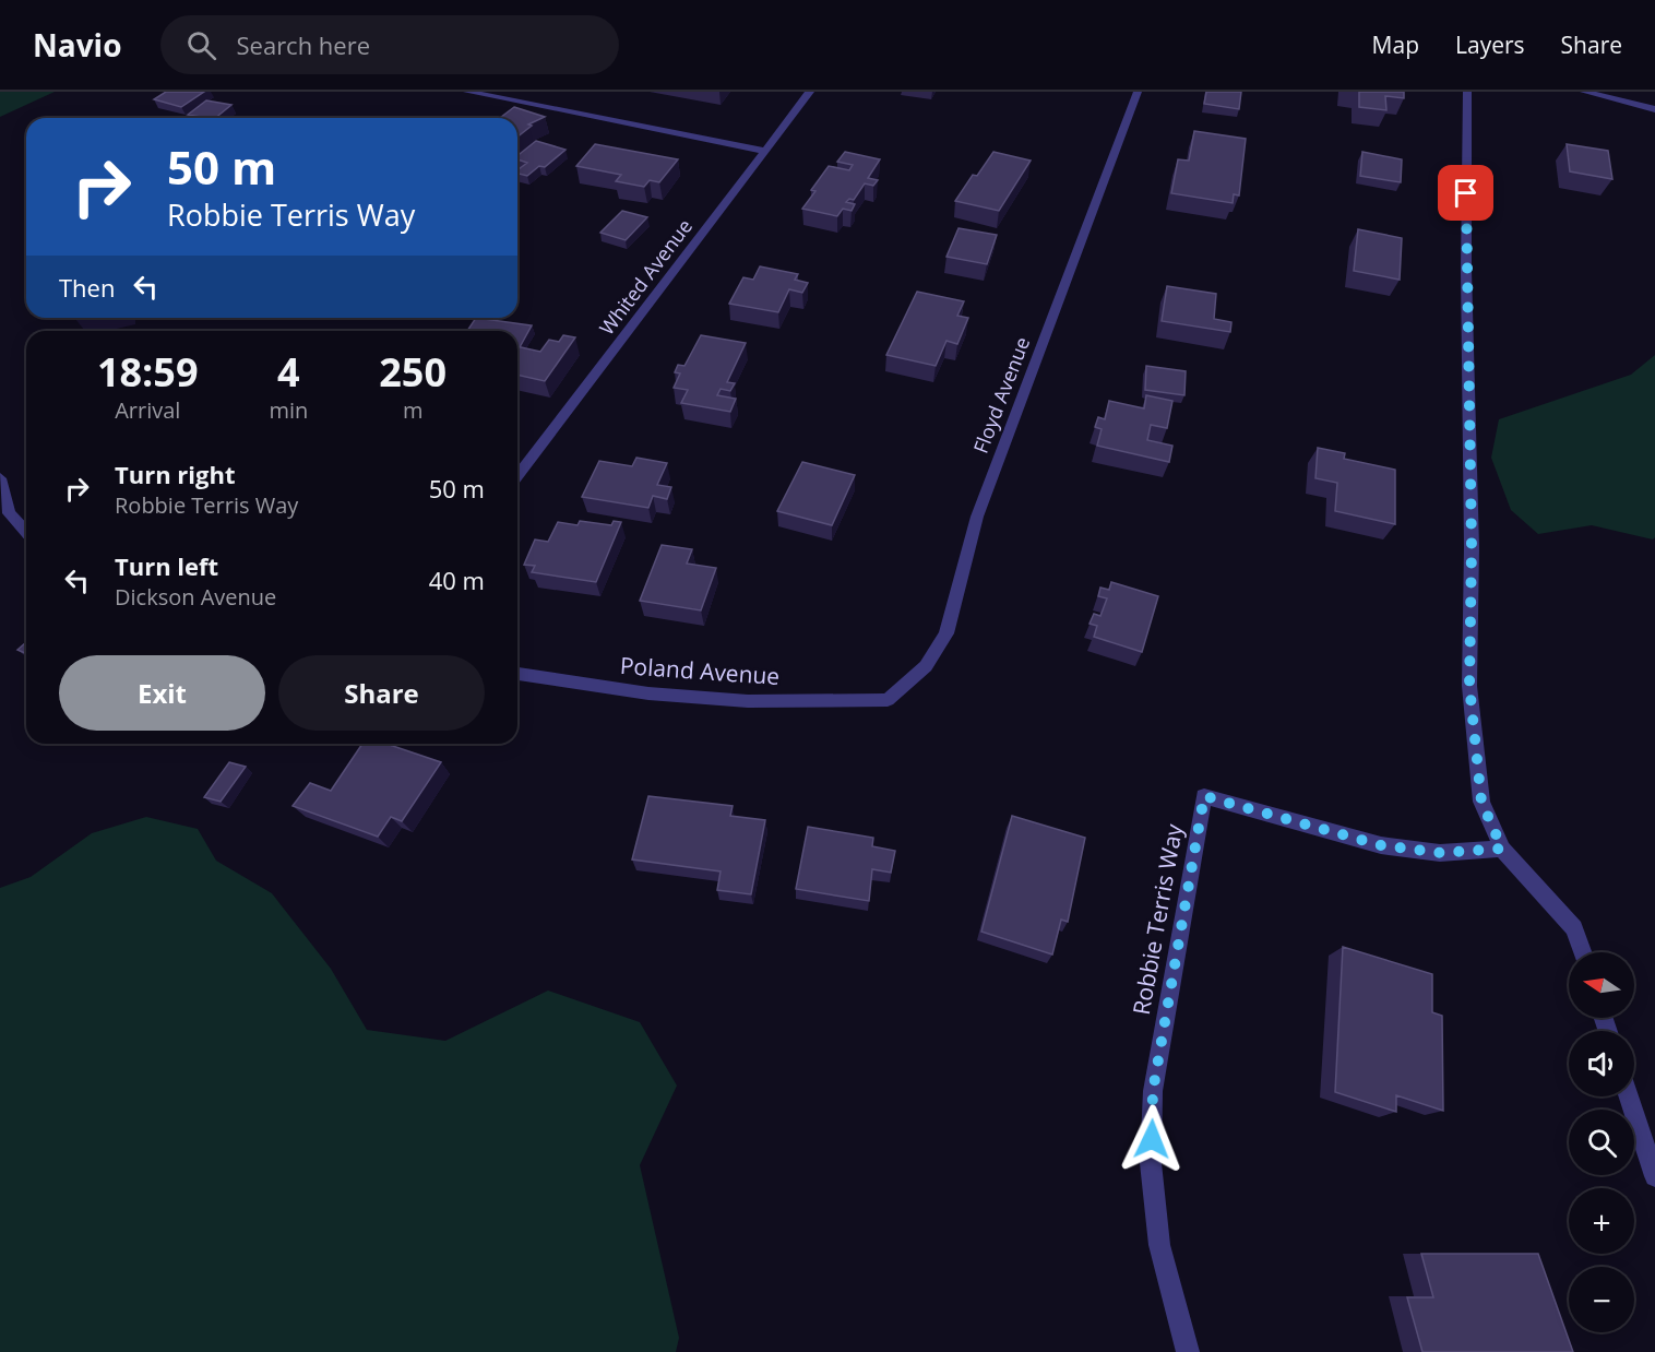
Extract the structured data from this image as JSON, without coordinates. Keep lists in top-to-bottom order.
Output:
{
  "streets": {
    "street": [
      "Whited Avenue",
      "Floyd Avenue",
      "Poland Avenue",
      "Robbie Terris Way"
    ]
  },
  "crossings": [
    ["Floyd Avenue", "Poland Avenue"]
  ],
  "north": "left",
  "page": {
    "header": "Navio",
    "search": "Search here",
    "nav": ["Map", "Layers", "Share"],
    "turn": ["50 m", "Robbie Terris Way"],
    "then": "Then",
    "eta": [
      "18:59",
      "Arrival",
      "4",
      "min",
      "250",
      "m"
    ],
    "list": [
      {
        "name": "Turn right",
        "note": "Robbie Terris Way",
        "value": "50 m"
      },
      {
        "name": "Turn left",
        "note": "Dickson Avenue",
        "value": "40 m"
      }
    ],
    "buttons": ["Exit", "Share"],
    "map_buttons": ["+", "−"]
  }
}
